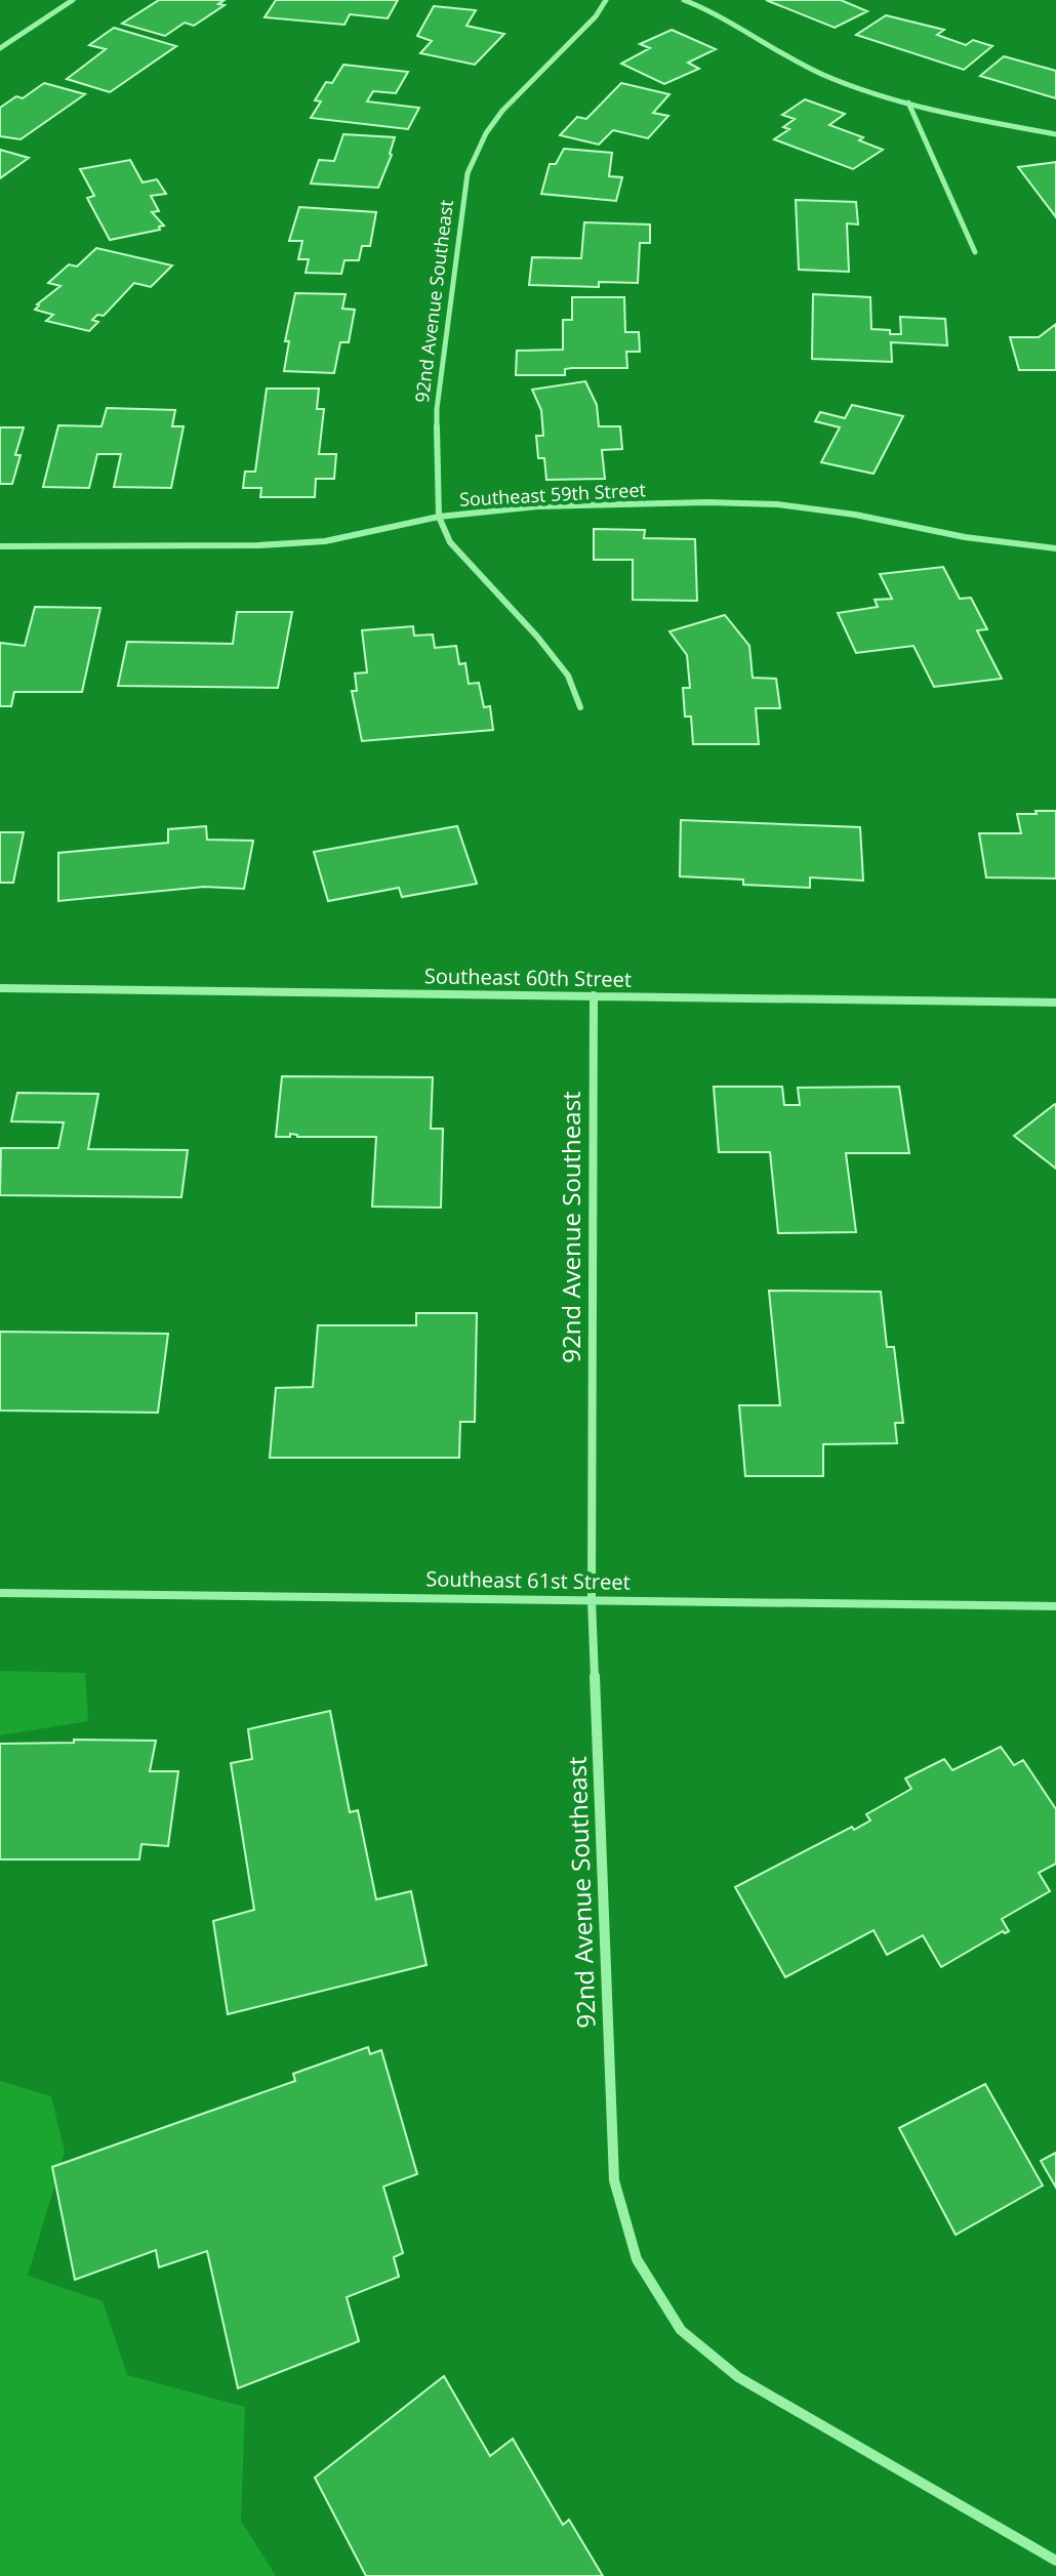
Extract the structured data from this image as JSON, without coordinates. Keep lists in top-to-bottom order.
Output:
{
  "streets": {
    "street": [
      "92nd Avenue Southeast",
      "Southeast 59th Street",
      "Southeast 60th Street",
      "Southeast 61st Street"
    ]
  },
  "crossings": [
    ["92nd Avenue Southeast", "Southeast 59th Street"],
    ["92nd Avenue Southeast", "Southeast 60th Street"],
    ["92nd Avenue Southeast", "Southeast 61st Street"]
  ]
}
